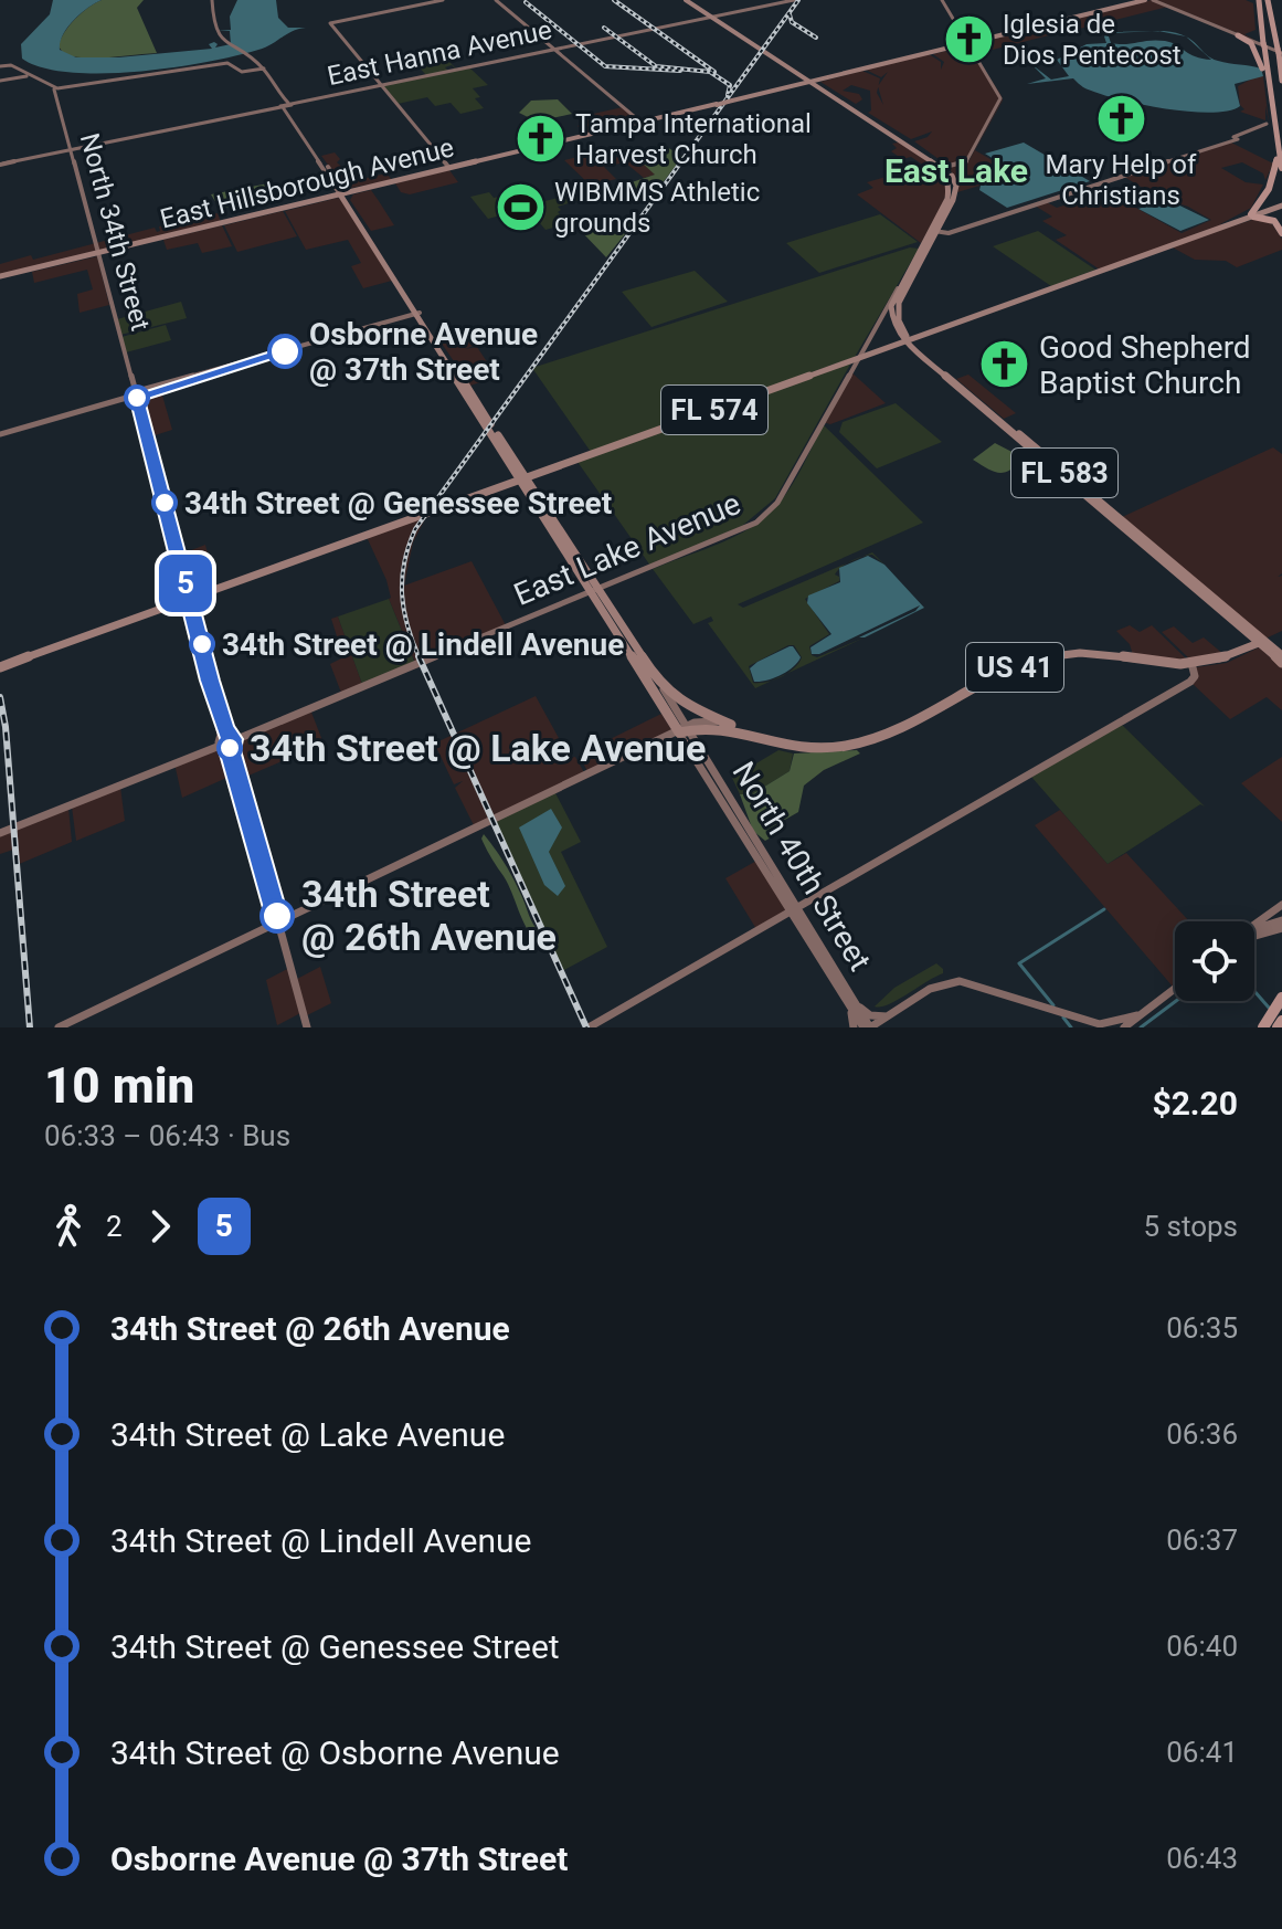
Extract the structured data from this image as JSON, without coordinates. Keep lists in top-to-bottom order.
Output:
{
  "streets": {
    "main road": [
      "East Hillsborough Avenue",
      "FL 574",
      "FL 583",
      "US 41",
      "North 40th Street"
    ],
    "street": ["East Hanna Avenue", "North 34th Street", "East Lake Avenue"]
  },
  "crossings": [
    ["East Hanna Avenue", "North 40th Street"],
    ["East Hillsborough Avenue", "North 34th Street"],
    ["East Hillsborough Avenue", "North 40th Street"],
    ["North 34th Street", "FL 574"],
    ["North 34th Street", "East Lake Avenue"],
    ["FL 574", "FL 583"],
    ["FL 574", "East Lake Avenue"],
    ["FL 574", "North 40th Street"],
    ["FL 583", "US 41"],
    ["East Lake Avenue", "North 40th Street"],
    ["US 41", "North 40th Street"]
  ],
  "districts": ["East Lake"],
  "places": {
    "church": [
      "Iglesia de Dios Pentecost",
      "Mary Help of Christians",
      "Tampa International Harvest Church",
      "Good Shepherd Baptist Church"
    ],
    "sports": ["WIBMMS Athletic grounds"],
    "other": [
      "Osborne Avenue @ 37th Street",
      "34th Street @ Genessee Street",
      "34th Street @ Lindell Avenue",
      "34th Street @ Lake Avenue",
      "34th Street @ 26th Avenue"
    ]
  },
  "lines": ["bus line 5"],
  "page": {
    "on_map": "5",
    "heading": ["10 min", "06:33 – 06:43 · Bus", "$2.20"],
    "legs": ["2", "5", "5 stops"],
    "list": [
      {
        "name": "34th Street @ 26th Avenue",
        "value": "06:35"
      },
      {
        "name": "34th Street @ Lake Avenue",
        "value": "06:36"
      },
      {
        "name": "34th Street @ Lindell Avenue",
        "value": "06:37"
      },
      {
        "name": "34th Street @ Genessee Street",
        "value": "06:40"
      },
      {
        "name": "34th Street @ Osborne Avenue",
        "value": "06:41"
      },
      {
        "name": "Osborne Avenue @ 37th Street",
        "value": "06:43"
      }
    ]
  }
}
